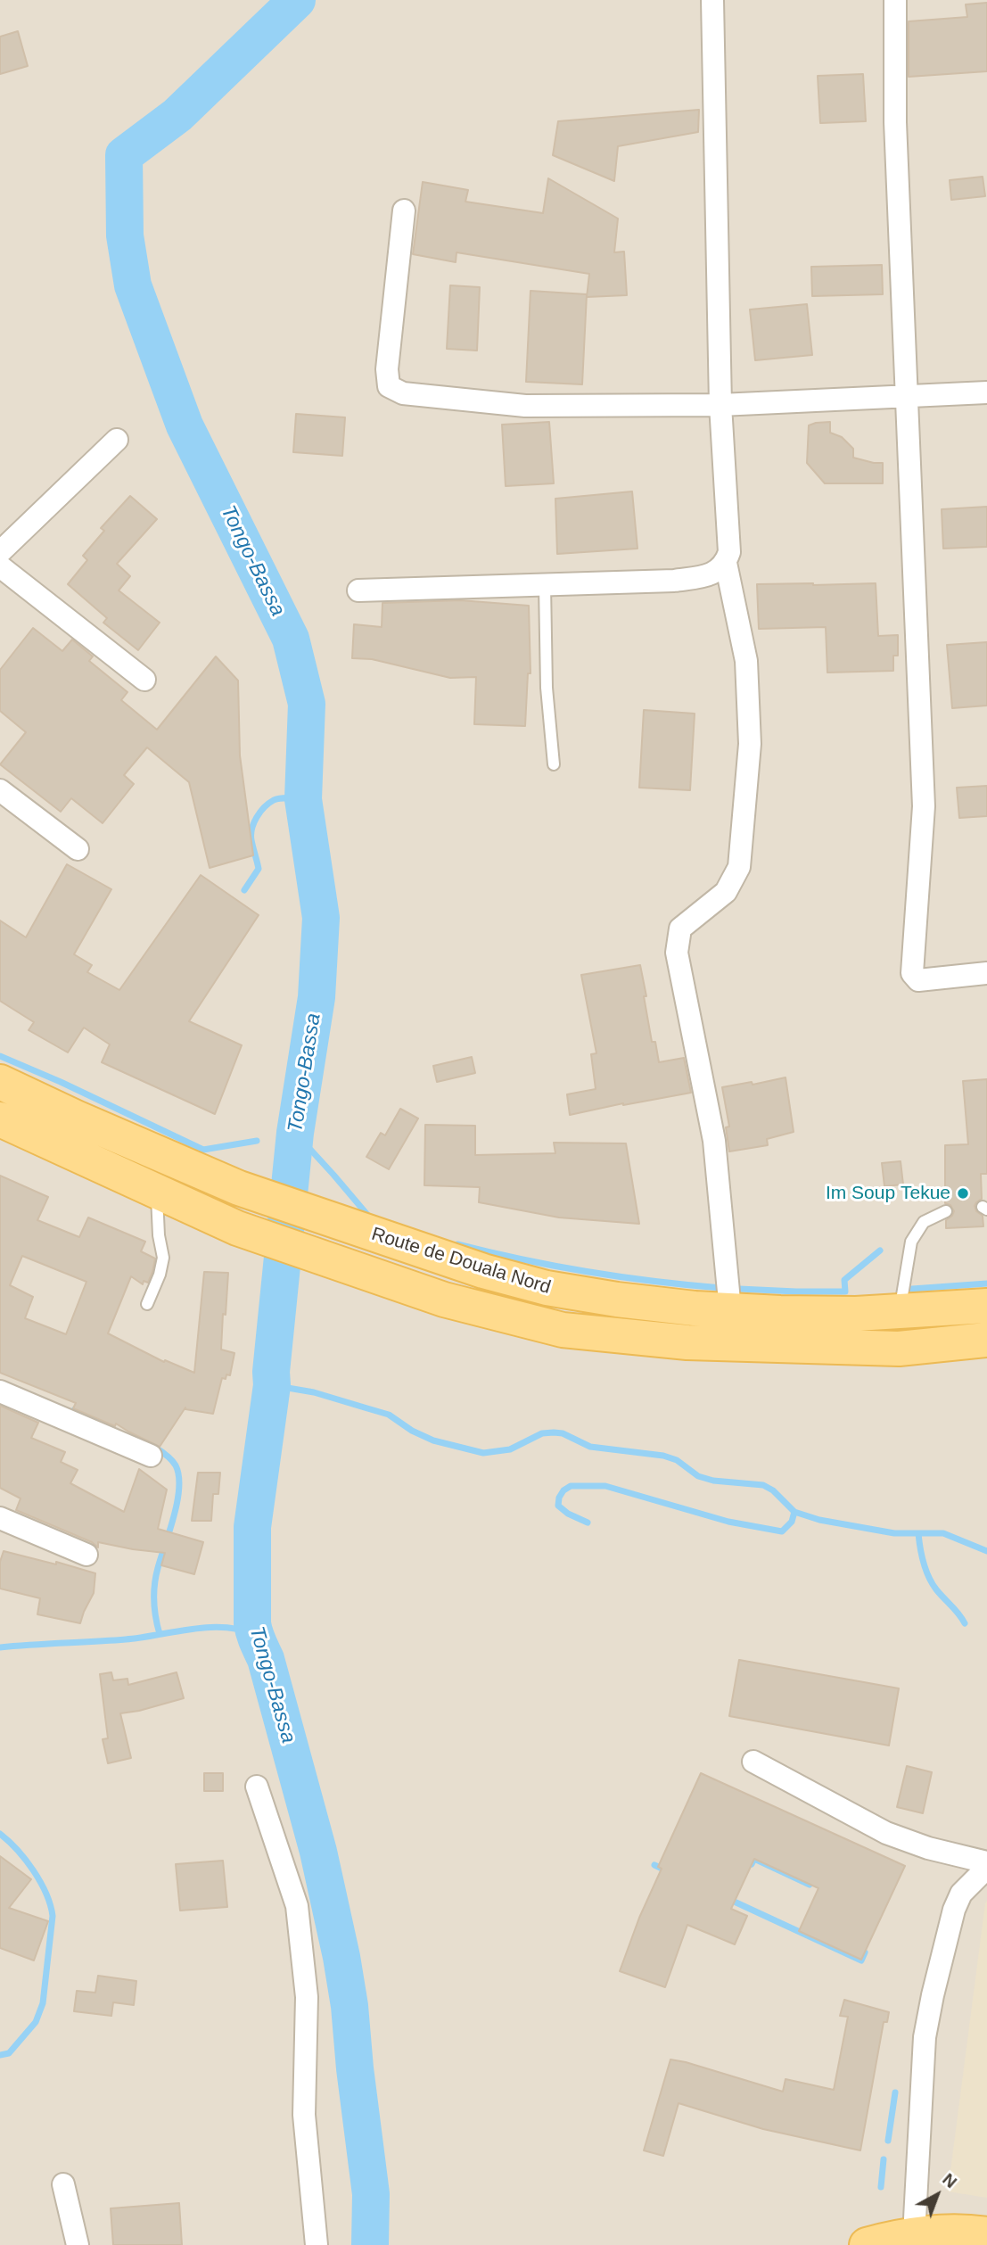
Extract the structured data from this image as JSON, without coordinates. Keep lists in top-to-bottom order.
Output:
{
  "streets": {
    "main road": ["Route de Douala Nord"]
  },
  "water": ["Tongo-Bassa"],
  "places": ["Im Soup Tekue"],
  "north": "top right"
}
